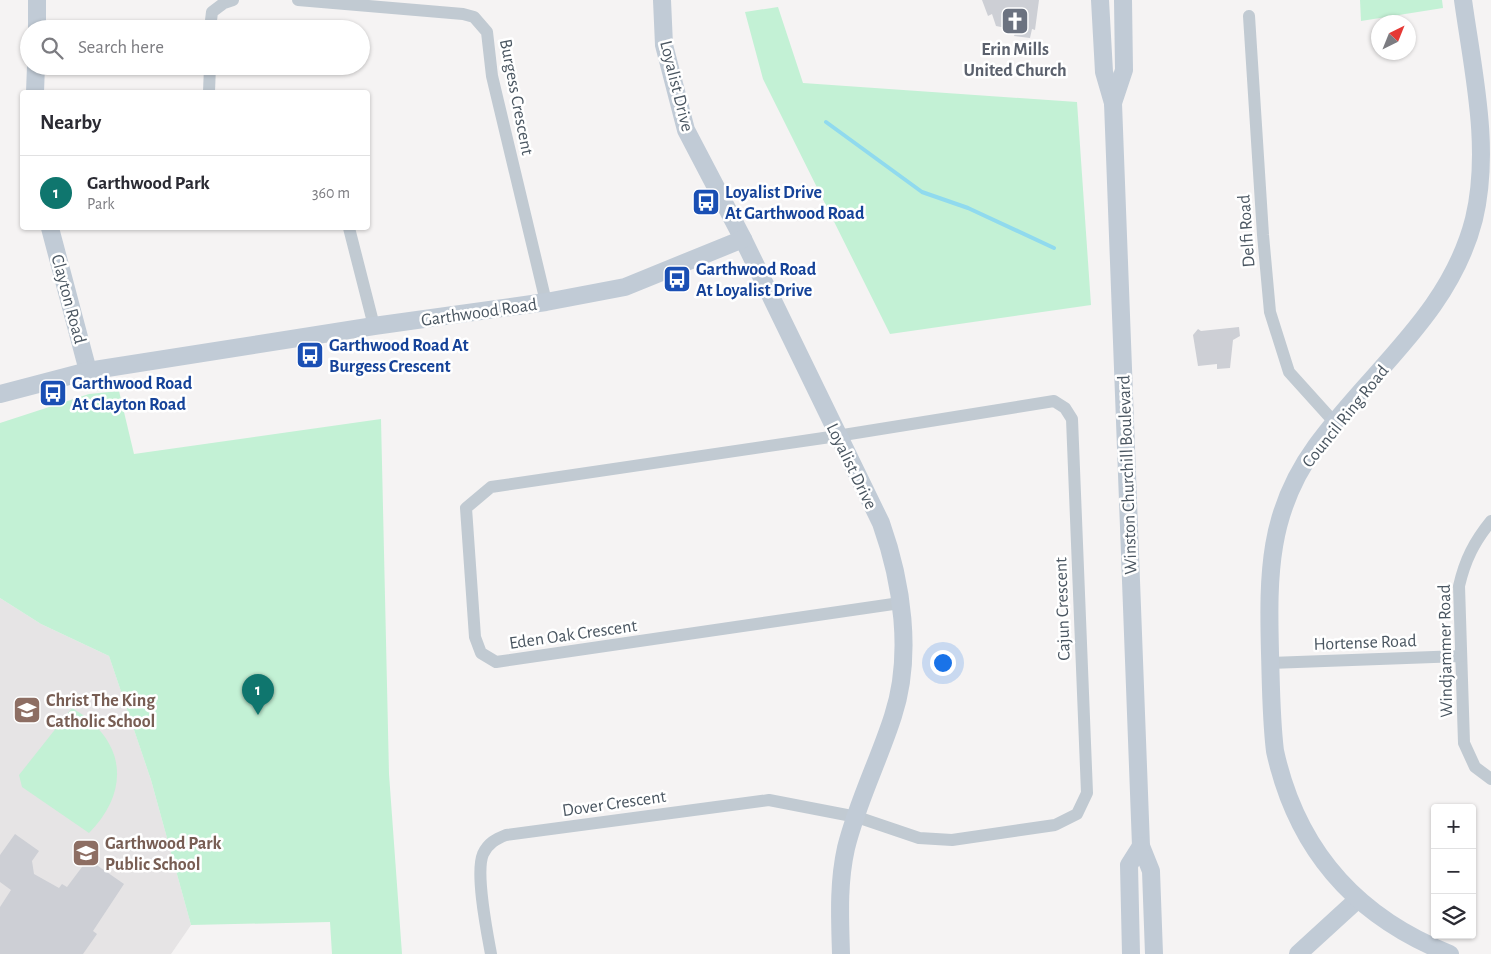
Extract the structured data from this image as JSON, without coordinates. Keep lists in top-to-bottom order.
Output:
{
  "streets": {
    "street": [
      "Loyalist Drive",
      "Burgess Crescent",
      "Delfi Road",
      "Clayton Road",
      "Garthwood Road",
      "Council Ring Road",
      "Winston Churchill Boulevard",
      "Cajun Crescent",
      "Eden Oak Crescent",
      "Hortense Road",
      "Windjammer Road",
      "Dover Crescent"
    ]
  },
  "crossings": [
    ["Loyalist Drive", "Garthwood Road"],
    ["Loyalist Drive", "Cajun Crescent"],
    ["Loyalist Drive", "Eden Oak Crescent"],
    ["Loyalist Drive", "Dover Crescent"],
    ["Burgess Crescent", "Garthwood Road"],
    ["Delfi Road", "Council Ring Road"],
    ["Clayton Road", "Garthwood Road"],
    ["Council Ring Road", "Hortense Road"],
    ["Cajun Crescent", "Eden Oak Crescent"],
    ["Cajun Crescent", "Dover Crescent"],
    ["Hortense Road", "Windjammer Road"]
  ],
  "places": {
    "church": ["Erin Mills United Church"],
    "bus stop": [
      "Loyalist Drive At Garthwood Road",
      "Garthwood Road At Loyalist Drive",
      "Garthwood Road At Burgess Crescent",
      "Garthwood Road At Clayton Road"
    ],
    "school or university": ["Christ The King Catholic School", "Garthwood Park Public School"]
  },
  "north": "top right",
  "page": {
    "search": "Search here",
    "heading": "Nearby",
    "list": [
      {
        "mark": "1",
        "name": "Garthwood Park",
        "note": "Park",
        "value": "360 m"
      }
    ],
    "pins": "1",
    "map_buttons": ["+", "−"]
  }
}
